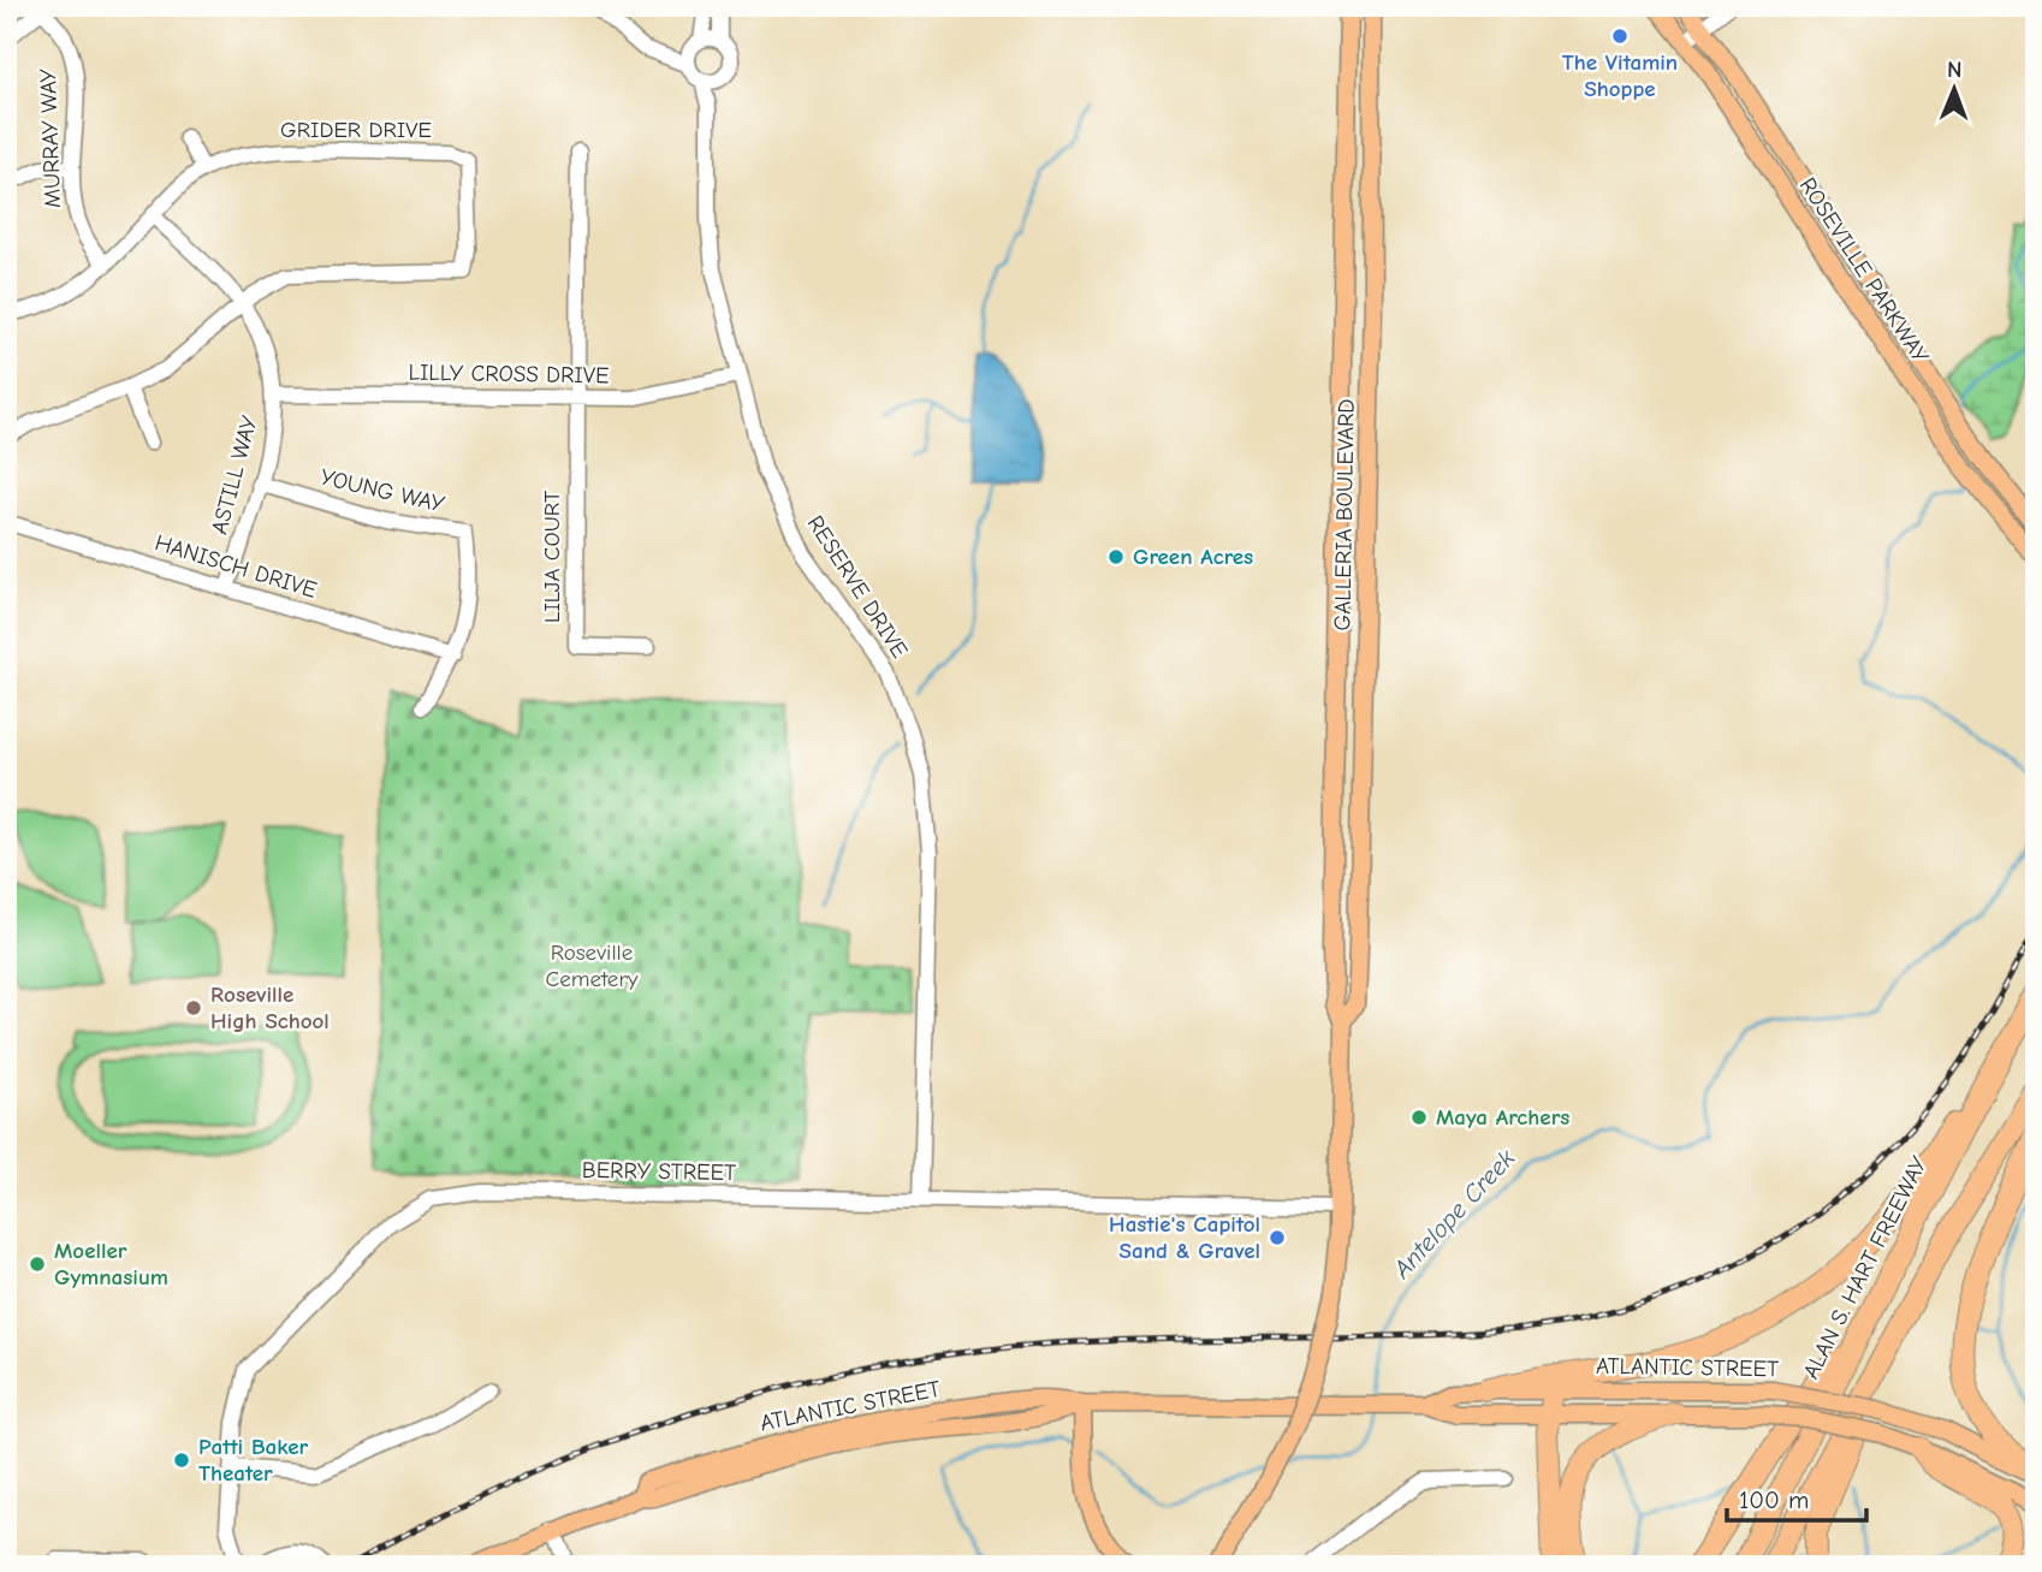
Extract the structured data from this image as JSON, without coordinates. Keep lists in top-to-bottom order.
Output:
{
  "streets": {
    "highway": ["ALAN S. HART FREEWAY"],
    "main road": ["ROSEVILLE PARKWAY", "GALLERIA BOULEVARD", "ATLANTIC STREET"],
    "street": [
      "GRIDER DRIVE",
      "MURRAY WAY",
      "LILLY CROSS DRIVE",
      "ASTILL WAY",
      "YOUNG WAY",
      "LILJA COURT",
      "HANISCH DRIVE",
      "RESERVE DRIVE",
      "BERRY STREET"
    ]
  },
  "crossings": [
    ["GRIDER DRIVE", "MURRAY WAY"],
    ["GRIDER DRIVE", "ASTILL WAY"],
    ["LILLY CROSS DRIVE", "ASTILL WAY"],
    ["LILLY CROSS DRIVE", "LILJA COURT"],
    ["LILLY CROSS DRIVE", "RESERVE DRIVE"],
    ["ASTILL WAY", "YOUNG WAY"],
    ["ASTILL WAY", "HANISCH DRIVE"],
    ["YOUNG WAY", "HANISCH DRIVE"],
    ["GALLERIA BOULEVARD", "BERRY STREET"],
    ["RESERVE DRIVE", "BERRY STREET"]
  ],
  "water": ["Antelope Creek"],
  "parks": ["Roseville Cemetery"],
  "places": [
    "The Vitamin Shoppe",
    "Green Acres",
    "Roseville High School",
    "Maya Archers",
    "Hastie's Capitol Sand & Gravel",
    "Moeller Gymnasium",
    "Patti Baker Theater"
  ],
  "scale_bar": "100 m",
  "north": "top"
}
